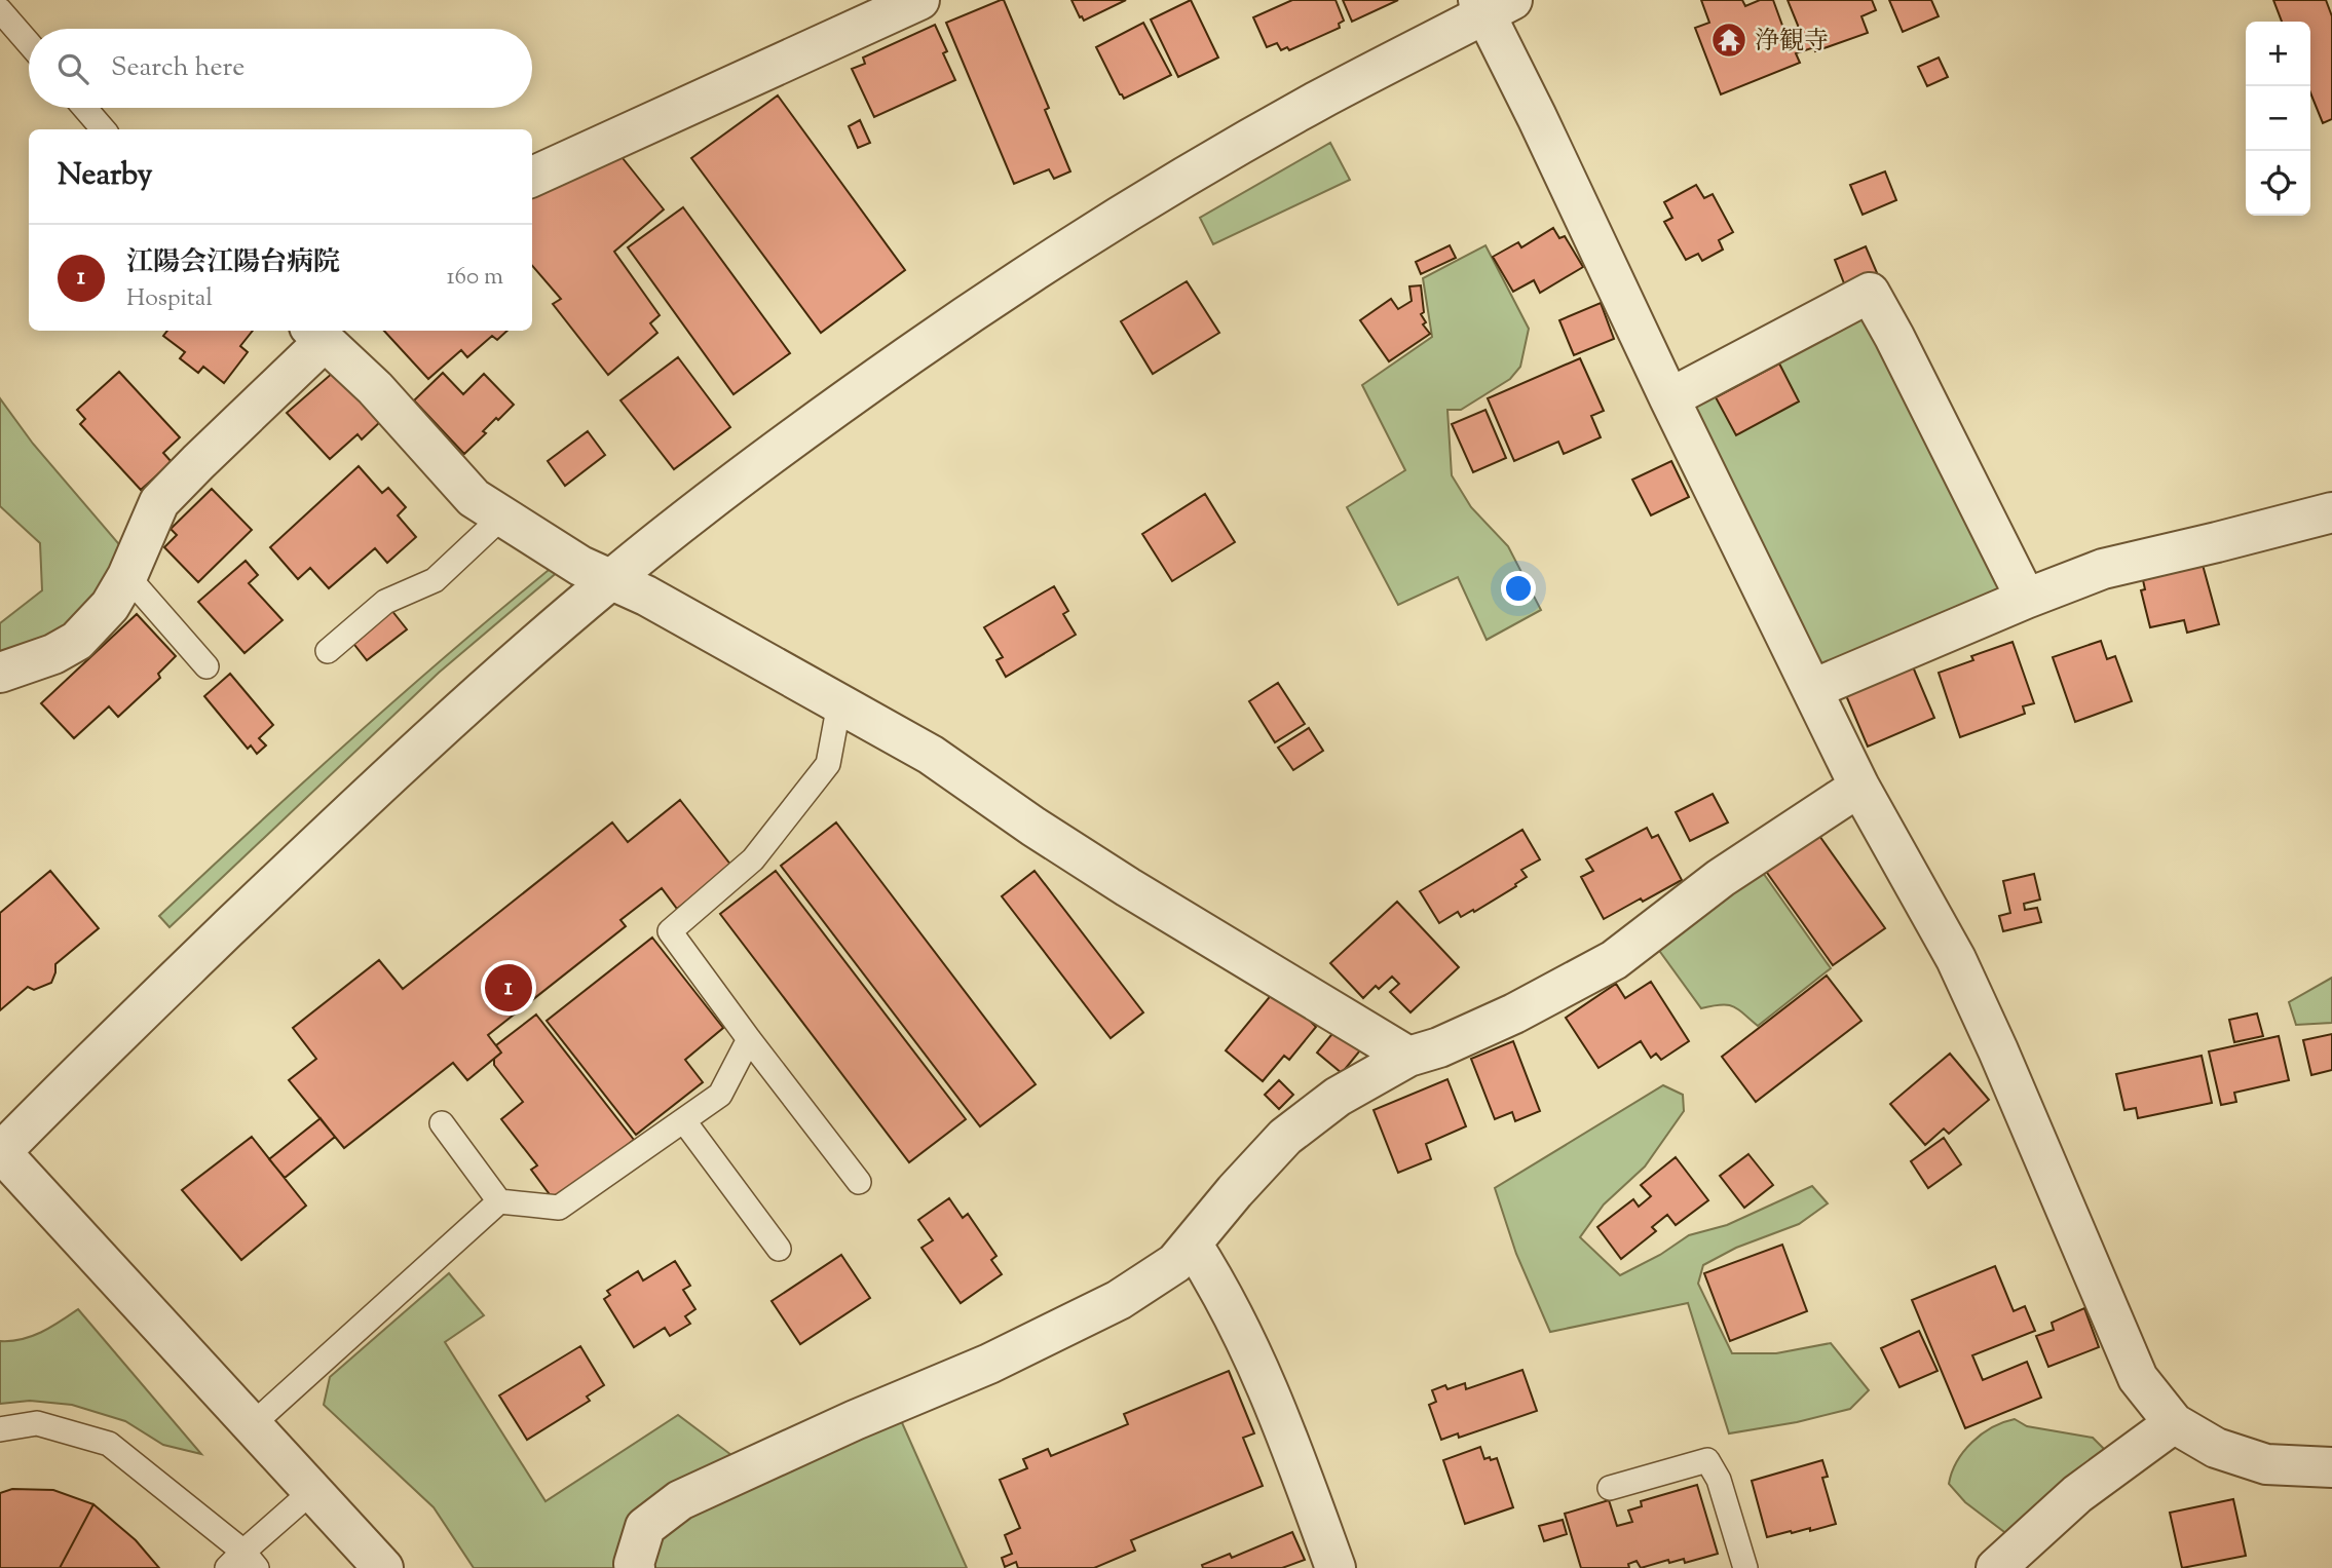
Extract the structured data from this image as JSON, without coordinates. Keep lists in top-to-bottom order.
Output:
{
  "places": {
    "temple": ["浄観寺"]
  },
  "page": {
    "map_buttons": ["+", "−"],
    "search": "Search here",
    "heading": "Nearby",
    "list": [
      {
        "mark": "1",
        "name": "江陽会江陽台病院",
        "note": "Hospital",
        "value": "160 m"
      }
    ],
    "pins": "1"
  }
}
